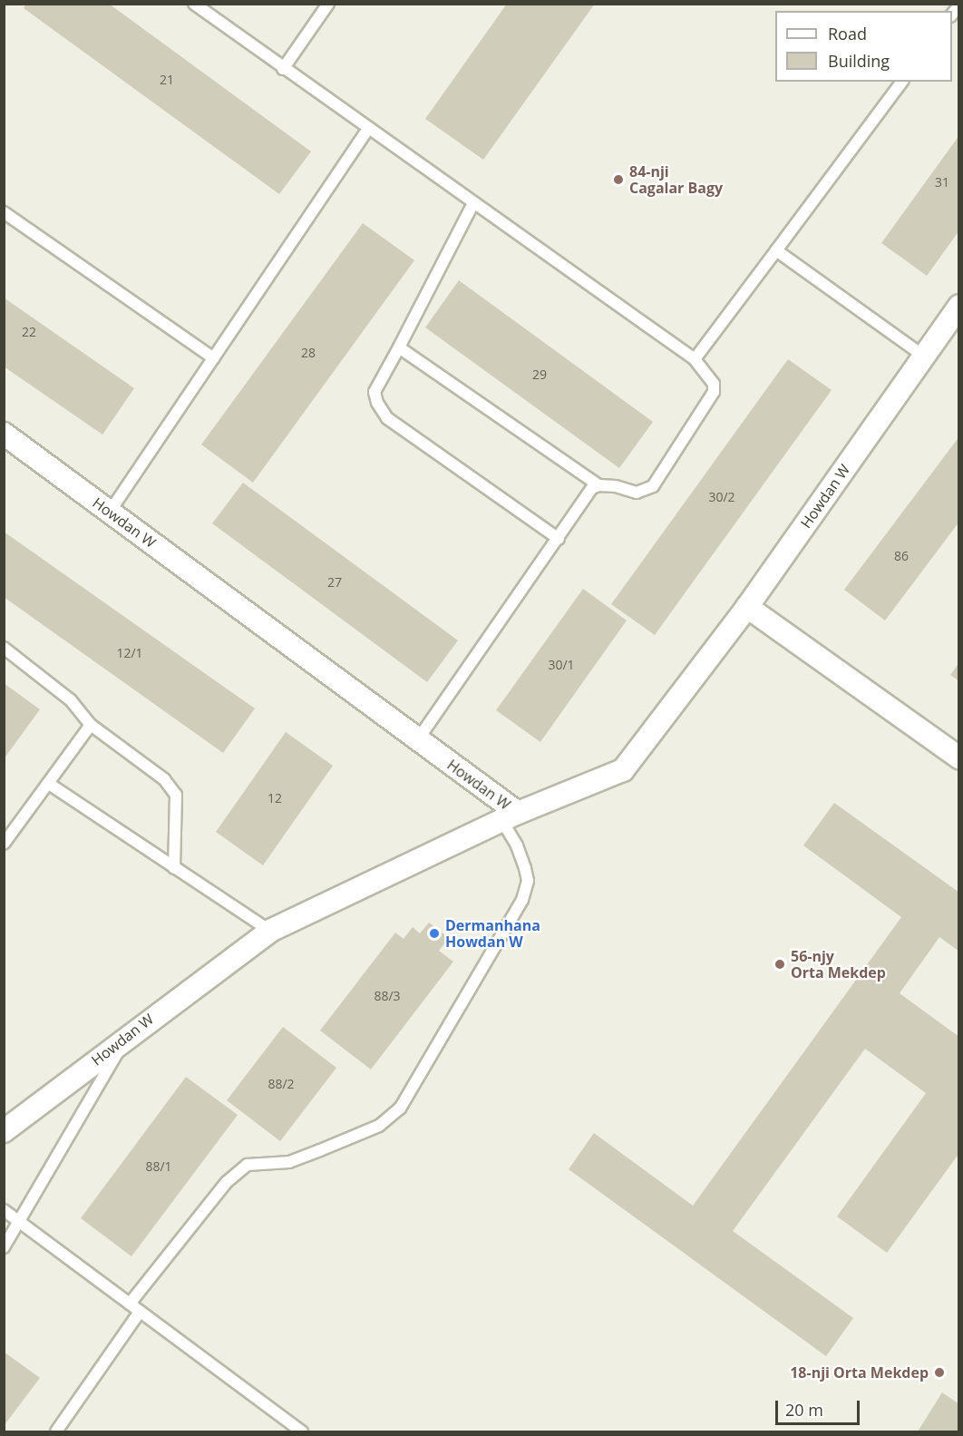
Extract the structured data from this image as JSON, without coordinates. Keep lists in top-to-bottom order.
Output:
{
  "streets": {
    "street": ["Howdan W"]
  },
  "places": [
    "84-nji Cagalar Bagy",
    "Dermanhana Howdan W",
    "56-njy Orta Mekdep",
    "18-nji Orta Mekdep"
  ],
  "house_numbers": [
    "21",
    "31",
    "22",
    "28",
    "29",
    "30/2",
    "86",
    "27",
    "12/1",
    "30/1",
    "12",
    "88/3",
    "88/2",
    "88/1"
  ],
  "legend": ["Road", "Building"],
  "scale_bar": "20 m"
}
